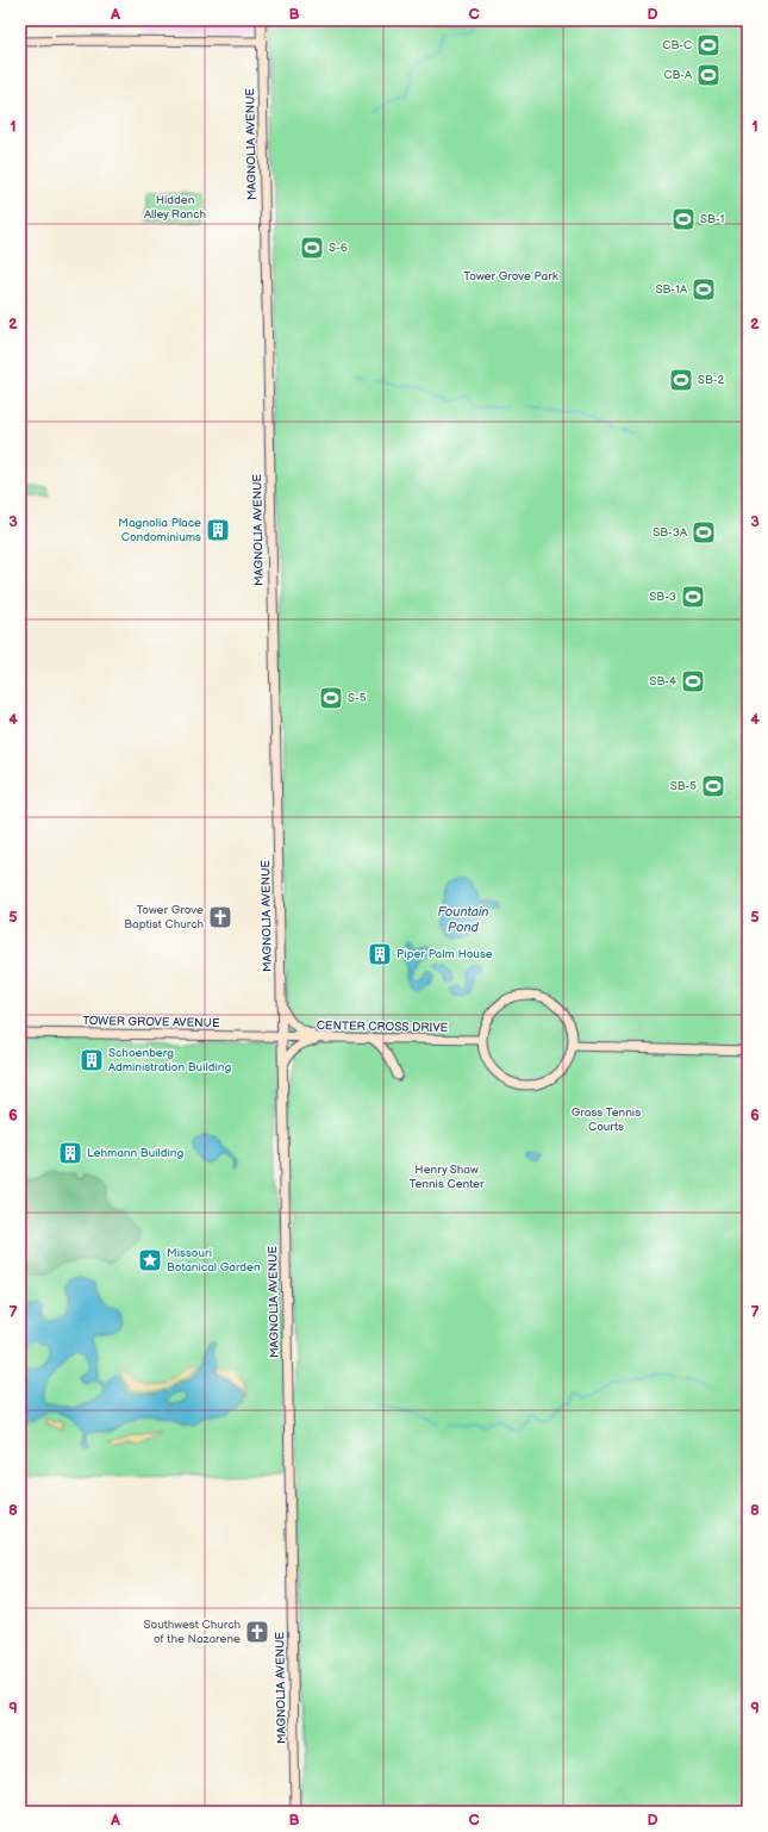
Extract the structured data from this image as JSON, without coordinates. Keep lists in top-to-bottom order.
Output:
{
  "streets": {
    "street": ["MAGNOLIA AVENUE", "TOWER GROVE AVENUE", "CENTER CROSS DRIVE"]
  },
  "crossings": [
    ["MAGNOLIA AVENUE", "TOWER GROVE AVENUE"],
    ["MAGNOLIA AVENUE", "CENTER CROSS DRIVE"],
    ["TOWER GROVE AVENUE", "CENTER CROSS DRIVE"]
  ],
  "water": ["Fountain Pond"],
  "parks": [
    "Hidden Alley Ranch",
    "Tower Grove Park",
    "Grass Tennis Courts",
    "Henry Shaw Tennis Center"
  ],
  "places": {
    "sports": [
      "CB-C",
      "CB-A",
      "SB-1",
      "S-6",
      "SB-1A",
      "SB-2",
      "SB-3A",
      "SB-3",
      "SB-4",
      "S-5",
      "SB-5"
    ],
    "building": [
      "Magnolia Place Condominiums",
      "Piper Palm House",
      "Schoenberg Administration Building",
      "Lehmann Building"
    ],
    "church": ["Tower Grove Baptist Church", "Southwest Church of the Nazarene"],
    "place": ["Missouri Botanical Garden"]
  },
  "grid": {
    "columns": [
      "A",
      "B",
      "C",
      "D"
    ],
    "rows": [
      "1",
      "2",
      "3",
      "4",
      "5",
      "6",
      "7",
      "8",
      "9"
    ]
  }
}
